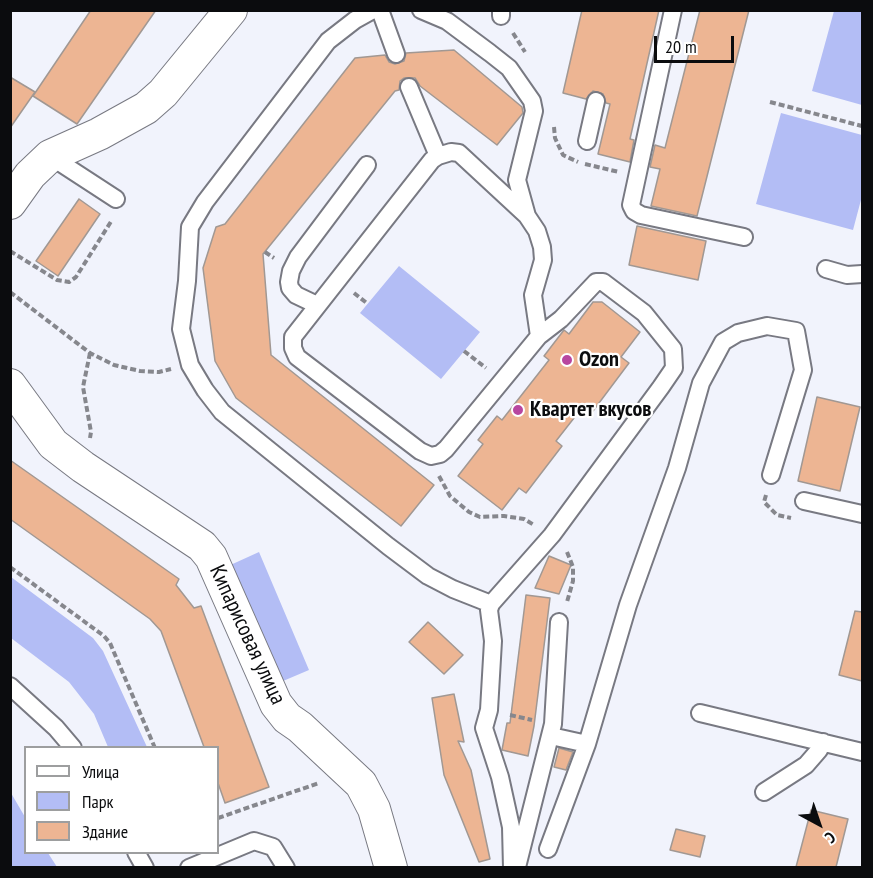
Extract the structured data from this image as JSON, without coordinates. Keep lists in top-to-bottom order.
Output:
{
  "streets": {
    "street": ["Кипарисовая улица"]
  },
  "places": ["Ozon", "Квартет вкусов"],
  "legend": ["Улица", "Парк", "Здание"],
  "scale_bar": "20 m",
  "north": "bottom right"
}
